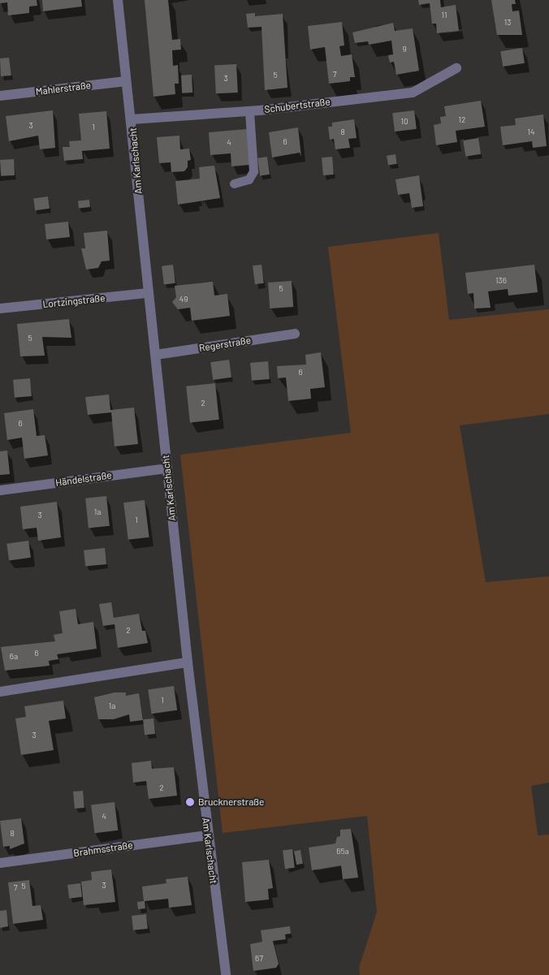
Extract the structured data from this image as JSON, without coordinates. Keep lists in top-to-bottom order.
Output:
{
  "streets": {
    "street": [
      "Mahlerstraße",
      "Schubertstraße",
      "Am Karlschacht",
      "Lortzingstraße",
      "Regerstraße",
      "Händelstraße",
      "Brahmsstraße"
    ]
  },
  "crossings": [
    ["Mahlerstraße", "Am Karlschacht"],
    ["Schubertstraße", "Am Karlschacht"],
    ["Am Karlschacht", "Lortzingstraße"],
    ["Am Karlschacht", "Regerstraße"],
    ["Am Karlschacht", "Händelstraße"],
    ["Am Karlschacht", "Brahmsstraße"]
  ],
  "places": ["Brucknerstraße"],
  "house_numbers": [
    "11",
    "13",
    "9",
    "7",
    "5",
    "3",
    "12",
    "10",
    "3",
    "1",
    "8",
    "14",
    "6",
    "4",
    "136",
    "5",
    "49",
    "5",
    "6",
    "2",
    "6",
    "1a",
    "3",
    "1",
    "2",
    "6",
    "6a",
    "1",
    "1a",
    "3",
    "2",
    "4",
    "8",
    "65a",
    "3",
    "5",
    "7",
    "67"
  ]
}
